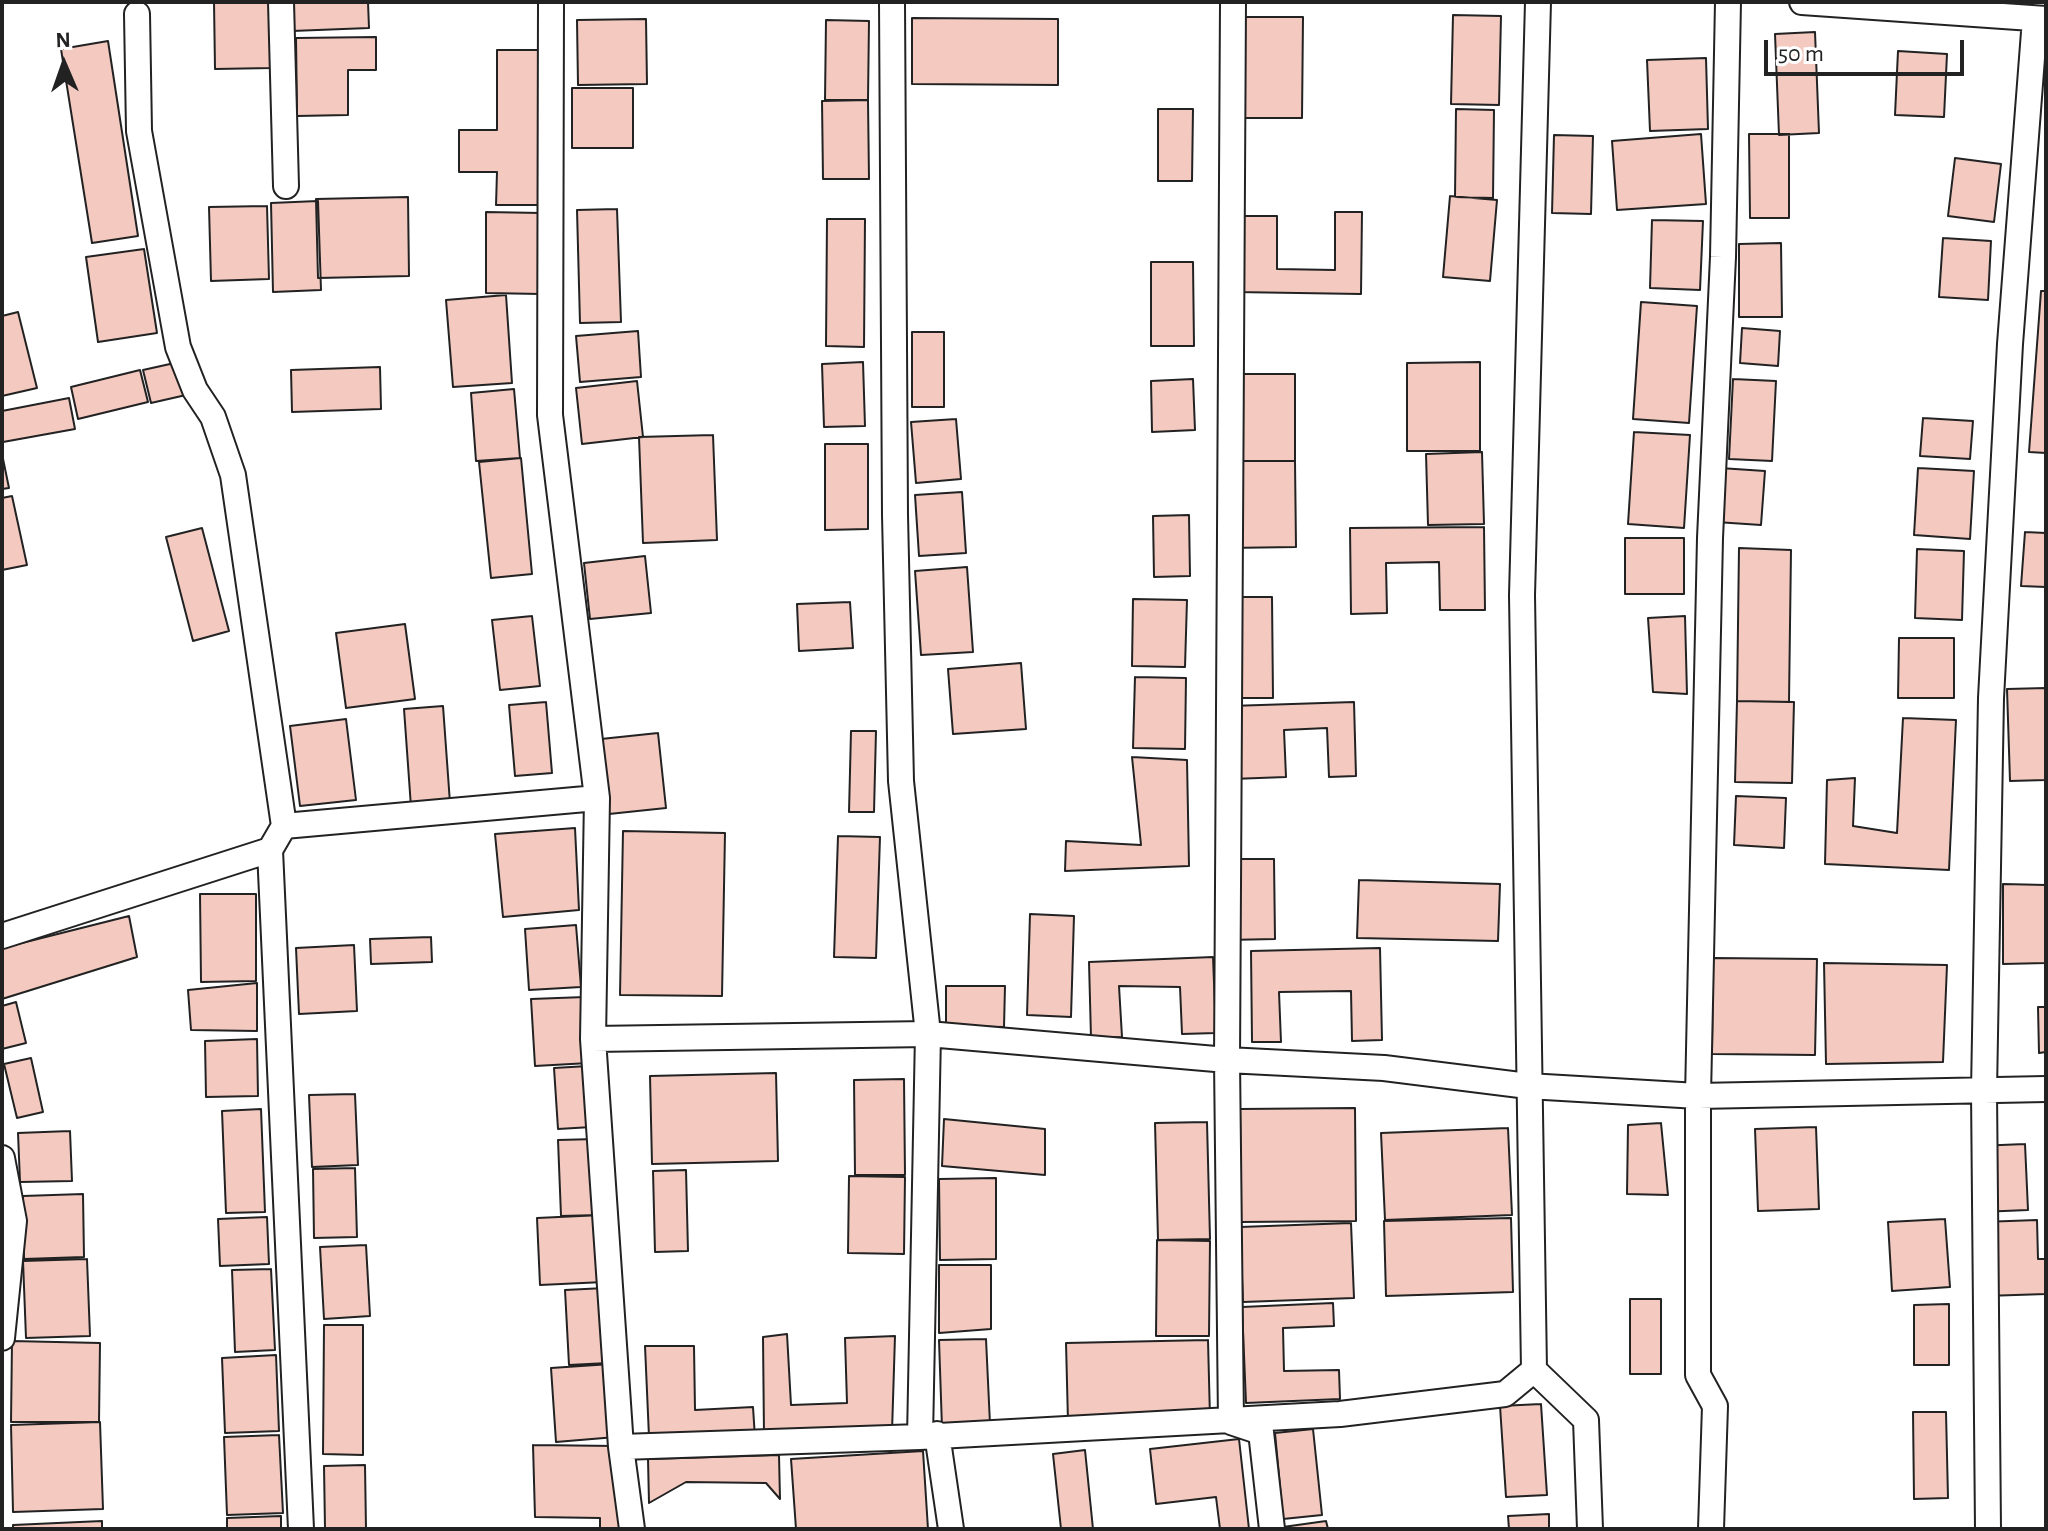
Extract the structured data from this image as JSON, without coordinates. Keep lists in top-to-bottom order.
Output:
{
  "scale_bar": "50 m",
  "north": "top"
}
